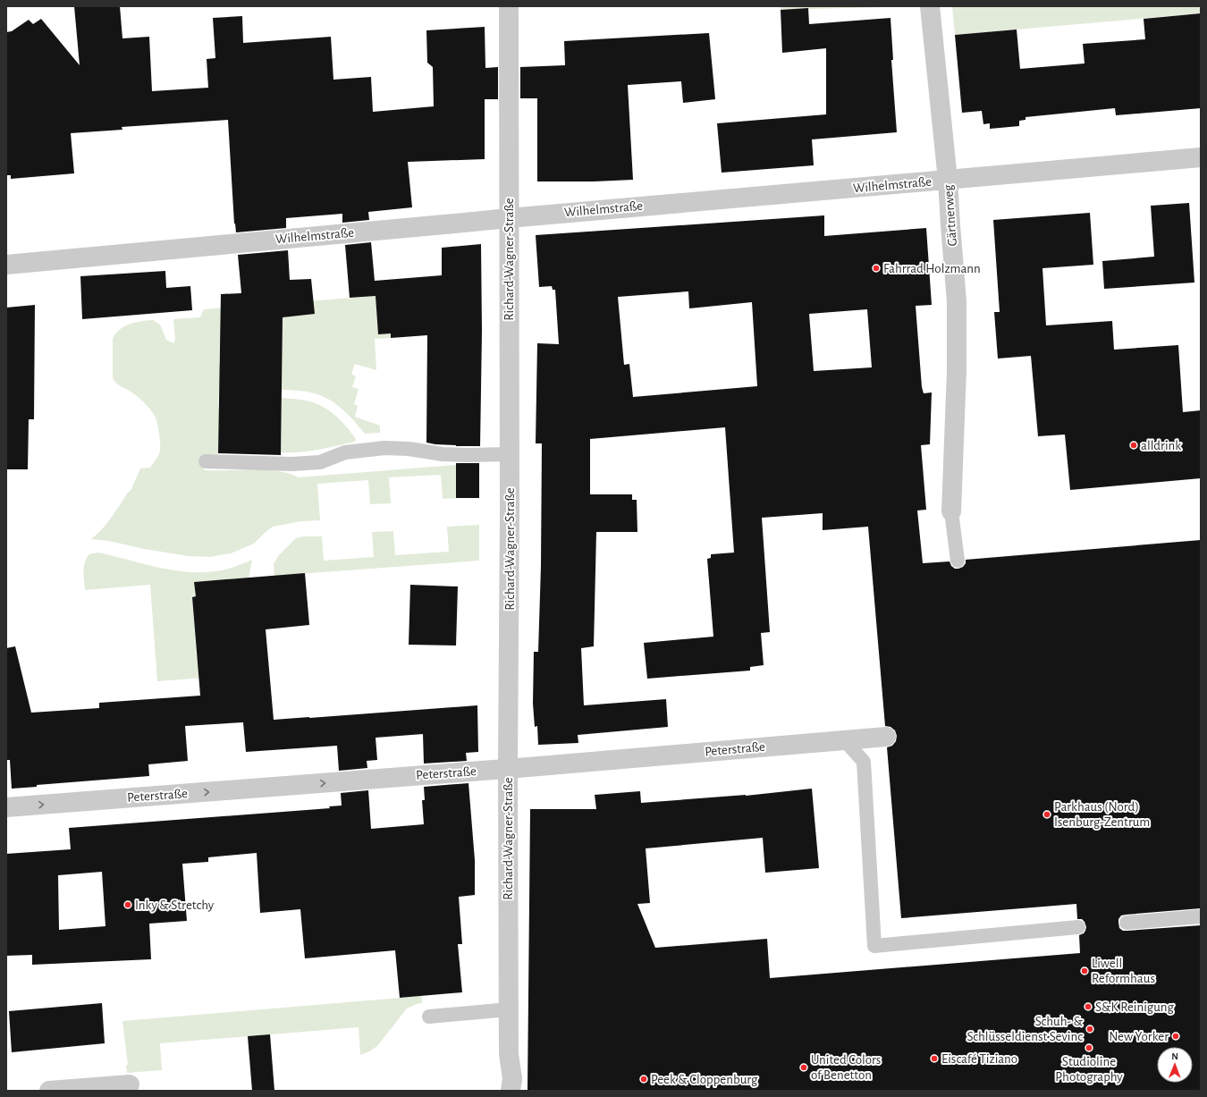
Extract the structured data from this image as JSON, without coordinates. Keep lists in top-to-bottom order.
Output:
{
  "streets": {
    "street": [
      "Wilhelmstraße",
      "Gärtnerweg",
      "Richard-Wagner-Straße",
      "Peterstraße"
    ]
  },
  "crossings": [
    ["Wilhelmstraße", "Gärtnerweg"],
    ["Wilhelmstraße", "Richard-Wagner-Straße"],
    ["Richard-Wagner-Straße", "Peterstraße"]
  ],
  "one_way": ["Peterstraße"],
  "places": [
    "Fahrrad Holzmann",
    "alldrink",
    "Parkhaus (Nord) Isenburg-Zentrum",
    "Inky & Stretchy",
    "Liwell Reformhaus",
    "S&K Reinigung",
    "Schuh- & Schlüsseldienst Sevinc",
    "New Yorker",
    "Studioline Photography",
    "Eiscafé Tiziano",
    "United Colors of Benetton",
    "Peek & Cloppenburg"
  ],
  "north": "top"
}
